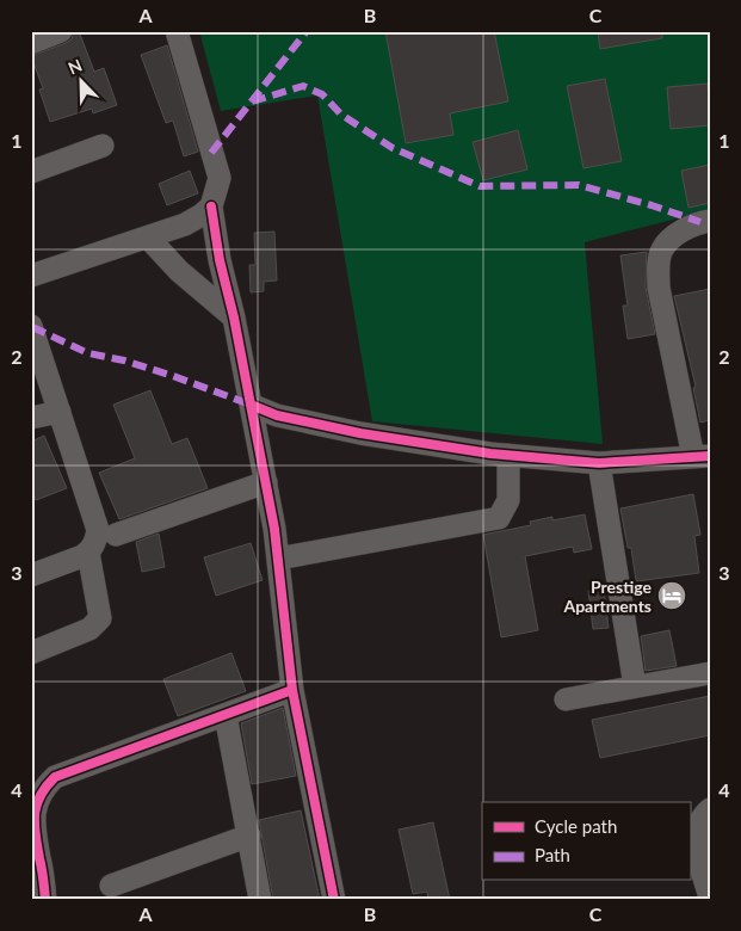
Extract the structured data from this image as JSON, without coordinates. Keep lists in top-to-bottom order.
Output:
{
  "places": {
    "hotel": ["Prestige Apartments"]
  },
  "legend": ["Cycle path", "Path"],
  "north": "top left",
  "grid": {
    "columns": ["A", "B", "C"],
    "rows": [
      "1",
      "2",
      "3",
      "4"
    ]
  }
}
